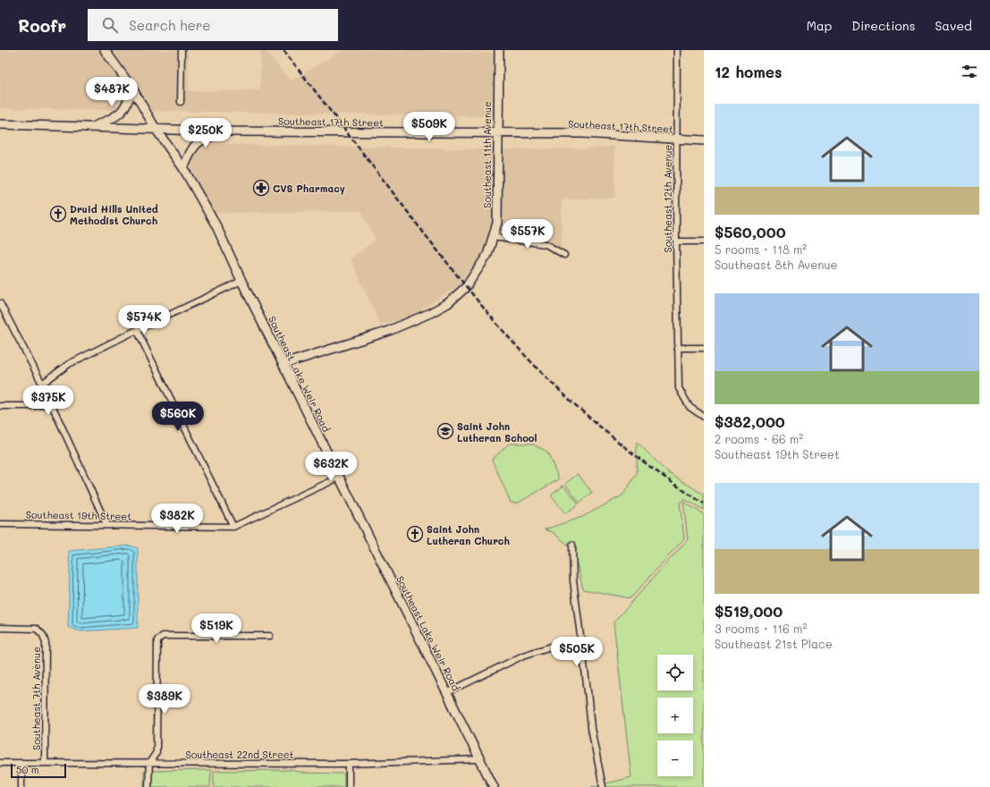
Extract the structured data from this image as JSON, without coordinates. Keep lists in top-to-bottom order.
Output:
{
  "streets": {
    "main road": ["Southeast 17th Street", "Southeast 11th Avenue", "Southeast Lake Weir Road"],
    "street": [
      "Southeast 12th Avenue",
      "Southeast 19th Street",
      "Southeast 7th Avenue",
      "Southeast 22nd Street"
    ]
  },
  "crossings": [
    ["Southeast 17th Street", "Southeast 11th Avenue"],
    ["Southeast 17th Street", "Southeast 12th Avenue"],
    ["Southeast 17th Street", "Southeast Lake Weir Road"],
    ["Southeast 11th Avenue", "Southeast Lake Weir Road"],
    ["Southeast Lake Weir Road", "Southeast 19th Street"],
    ["Southeast Lake Weir Road", "Southeast 22nd Street"],
    ["Southeast 7th Avenue", "Southeast 22nd Street"]
  ],
  "places": {
    "pharmacy": ["CVS Pharmacy"],
    "church": ["Druid Hills United Methodist Church", "Saint John Lutheran Church"],
    "school or university": ["Saint John Lutheran School"]
  },
  "scale_bar": "50 m",
  "page": {
    "header": "Roofr",
    "search": "Search here",
    "nav": ["Map", "Directions", "Saved"],
    "heading": "12 homes",
    "price": [
      "$487K",
      "$509K",
      "$250K",
      "$557K",
      "$574K",
      "$375K",
      "$560K",
      "$632K",
      "$382K",
      "$519K",
      "$505K",
      "$389K"
    ],
    "list": [
      {
        "name": "$560,000",
        "note": "5 rooms · 118 m² · Southeast 8th Avenue"
      },
      {
        "name": "$382,000",
        "note": "2 rooms · 66 m² · Southeast 19th Street"
      },
      {
        "name": "$519,000",
        "note": "3 rooms · 116 m² · Southeast 21st Place"
      }
    ],
    "map_buttons": ["+", "−"],
    "scale": "50 m"
  }
}
